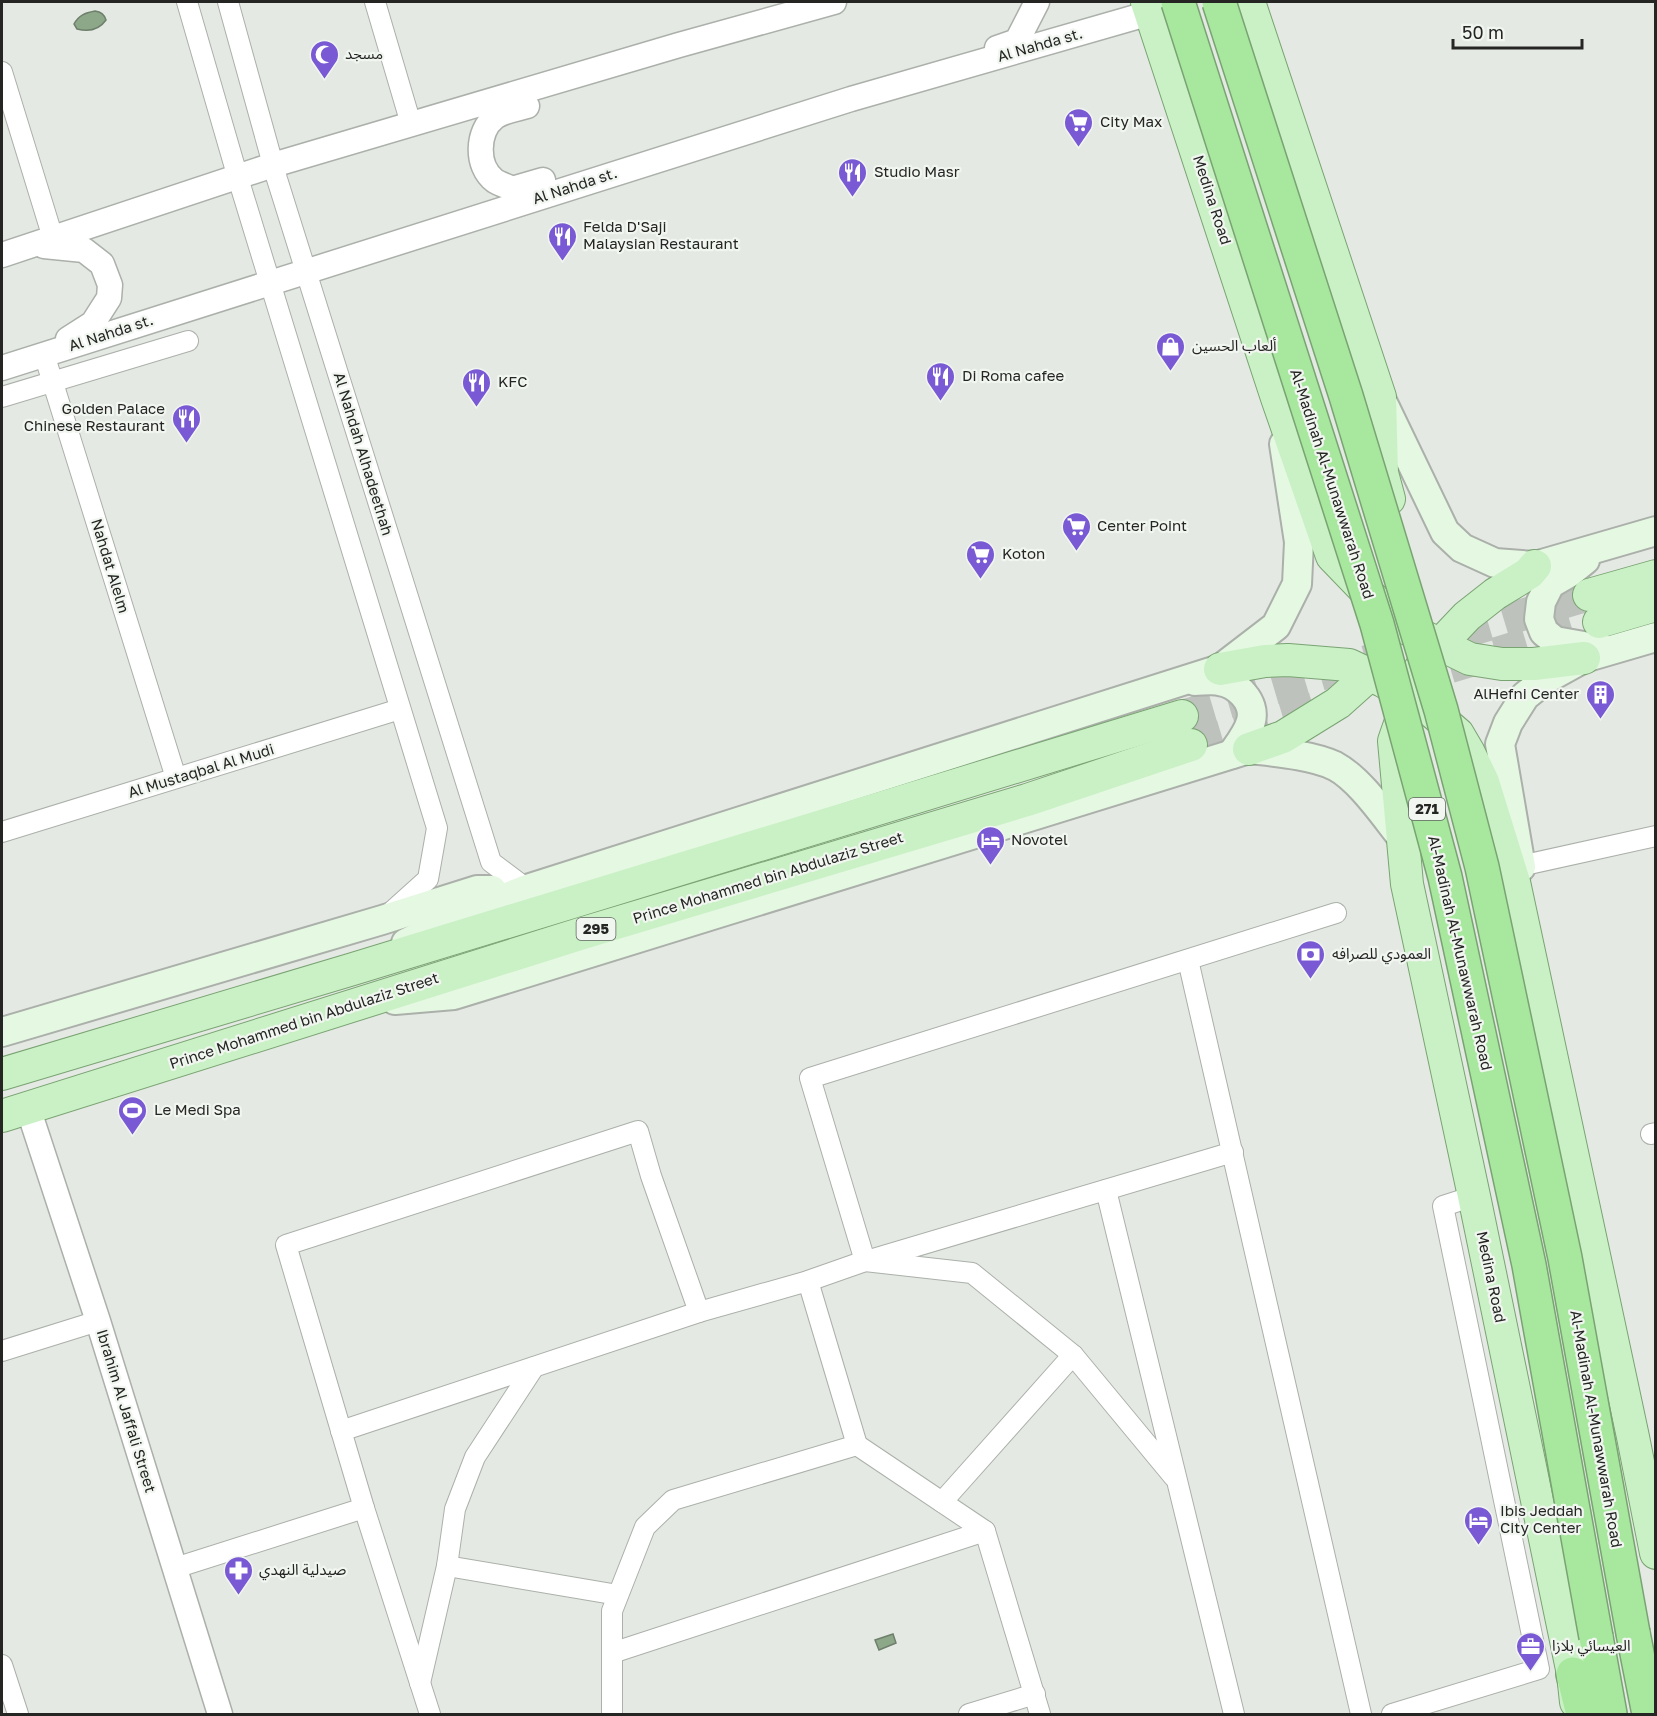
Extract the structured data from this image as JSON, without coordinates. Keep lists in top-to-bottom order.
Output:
{
  "streets": {
    "highway": ["Al-Madinah Al-Munawwarah Road", "271"],
    "main road": ["Medina Road", "Prince Mohammed bin Abdulaziz Street", "295"],
    "street": [
      "Al Nahda st.",
      "Al Nahdah Alhadeethah",
      "Nahdat Alelm",
      "Al Mustaqbal Al Mudi",
      "Ibrahim Al Jaffali Street"
    ]
  },
  "crossings": [
    ["Al Nahda st.", "Medina Road"],
    ["Al Nahda st.", "Al Nahdah Alhadeethah"],
    ["Al Nahda st.", "Al-Madinah Al-Munawwarah Road"],
    ["Al Nahda st.", "Nahdat Alelm"],
    ["Medina Road", "Al-Madinah Al-Munawwarah Road"],
    ["Nahdat Alelm", "Al Mustaqbal Al Mudi"],
    ["Prince Mohammed bin Abdulaziz Street", "Ibrahim Al Jaffali Street"]
  ],
  "places": {
    "mosque": ["مسجد"],
    "supermarket": ["City Max", "Center Point", "Koton"],
    "restaurant": [
      "Studio Masr",
      "Felda D'Saji Malaysian Restaurant",
      "Di Roma cafee",
      "KFC",
      "Golden Palace Chinese Restaurant"
    ],
    "shop": ["ألعاب الحسين"],
    "building": ["AlHefni Center"],
    "hotel": ["Novotel", "Ibis Jeddah City Center"],
    "bank": ["العمودي للصرافه"],
    "sports": ["Le Medi Spa"],
    "pharmacy": ["صيدلية النهدي"],
    "office": ["العيسائي بلازا"]
  },
  "scale_bar": "50 m"
}
